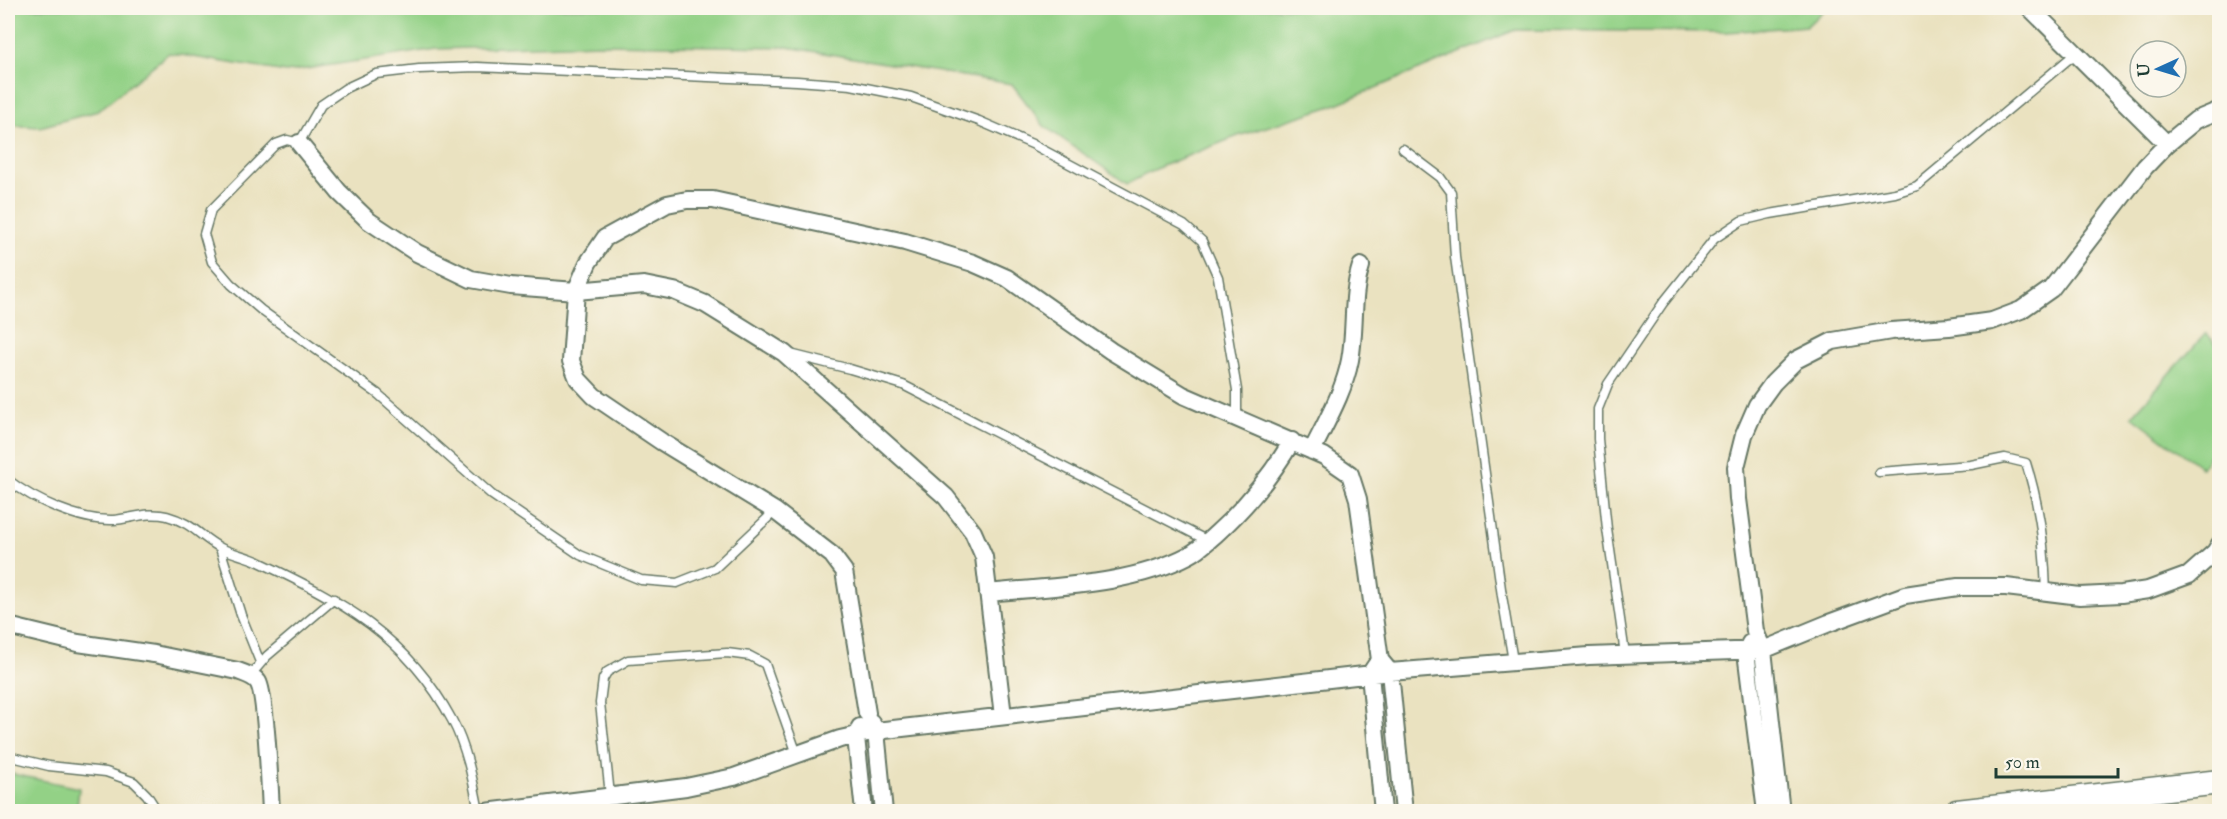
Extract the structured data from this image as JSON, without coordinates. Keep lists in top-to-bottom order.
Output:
{
  "scale_bar": "50 m",
  "north": "left"
}
